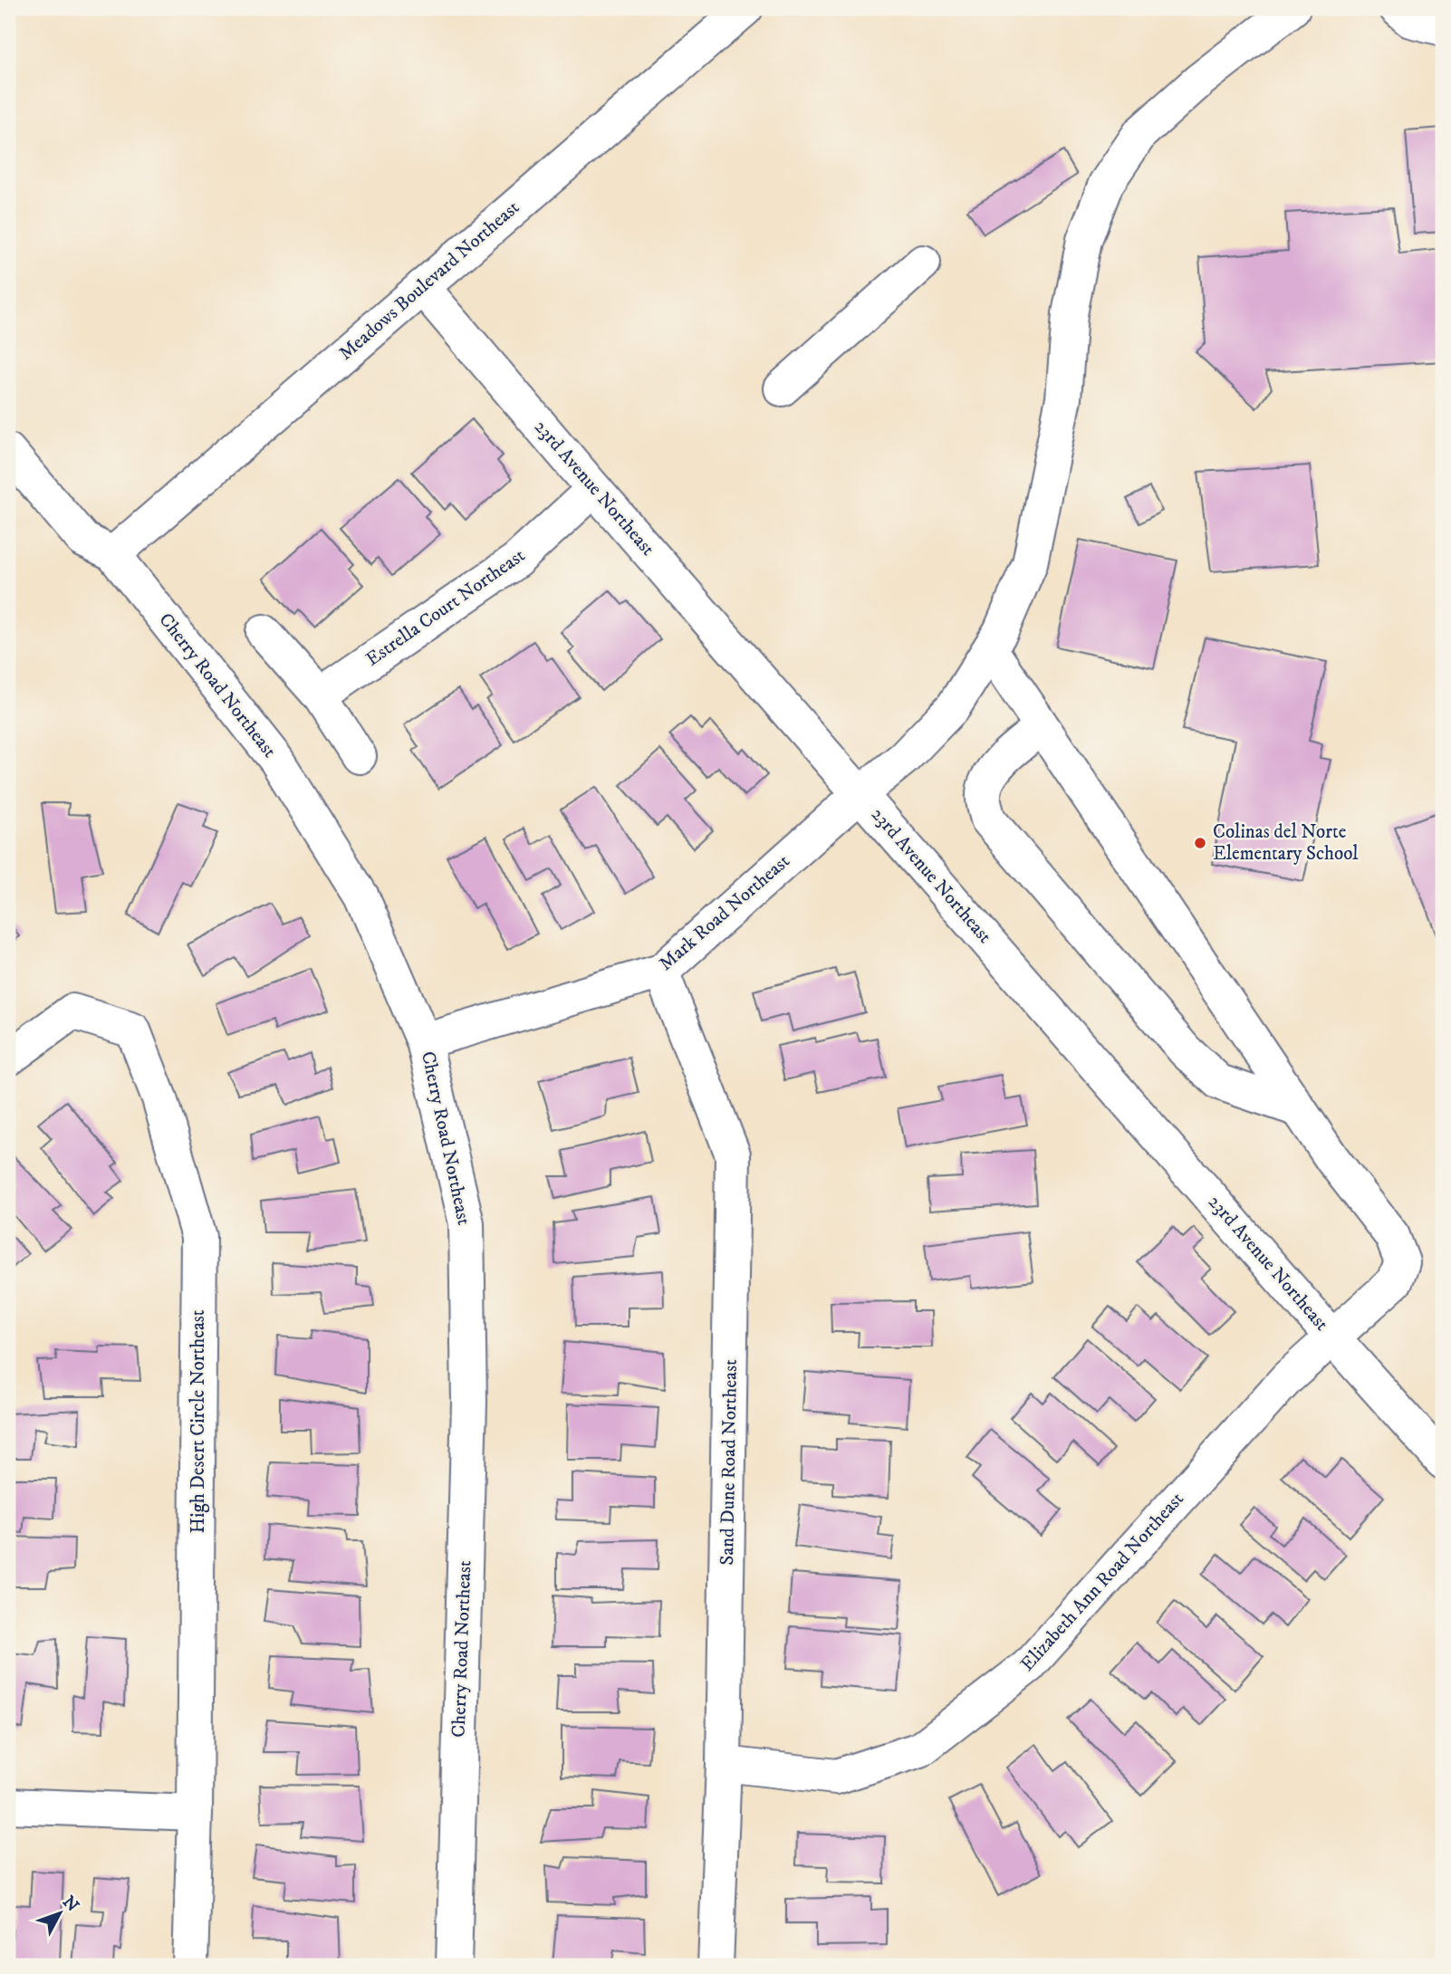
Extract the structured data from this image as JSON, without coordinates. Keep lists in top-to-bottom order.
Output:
{
  "streets": {
    "street": [
      "Meadows Boulevard Northeast",
      "23rd Avenue Northeast",
      "Estrella Court Northeast",
      "Cherry Road Northeast",
      "Mark Road Northeast",
      "High Desert Circle Northeast",
      "Sand Dune Road Northeast",
      "Elizabeth Ann Road Northeast"
    ]
  },
  "crossings": [
    ["Meadows Boulevard Northeast", "23rd Avenue Northeast"],
    ["Meadows Boulevard Northeast", "Cherry Road Northeast"],
    ["23rd Avenue Northeast", "Estrella Court Northeast"],
    ["23rd Avenue Northeast", "Mark Road Northeast"],
    ["23rd Avenue Northeast", "Elizabeth Ann Road Northeast"],
    ["Cherry Road Northeast", "Mark Road Northeast"],
    ["Mark Road Northeast", "Sand Dune Road Northeast"],
    ["Mark Road Northeast", "Elizabeth Ann Road Northeast"],
    ["Sand Dune Road Northeast", "Elizabeth Ann Road Northeast"]
  ],
  "places": ["Colinas del Norte Elementary School"],
  "north": "top right"
}
